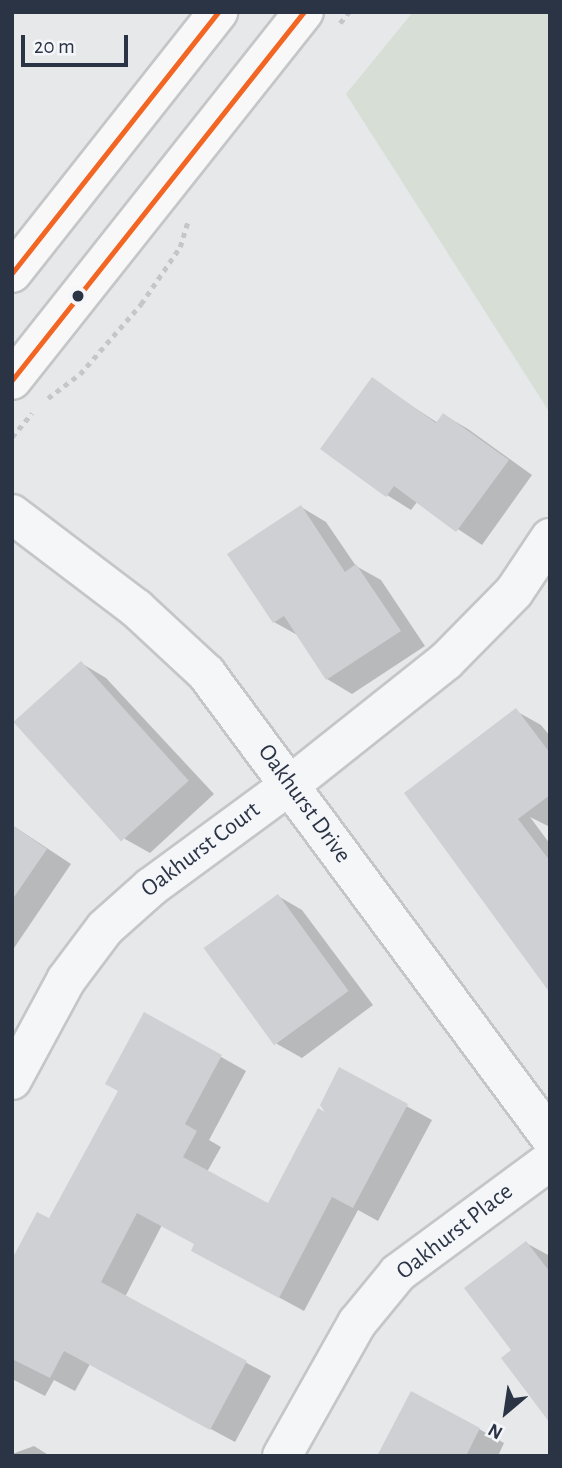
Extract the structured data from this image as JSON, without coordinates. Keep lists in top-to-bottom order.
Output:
{
  "streets": {
    "street": ["Oakhurst Drive", "Oakhurst Court", "Oakhurst Place"]
  },
  "crossings": [
    ["Oakhurst Drive", "Oakhurst Court"]
  ],
  "scale_bar": "20 m",
  "north": "bottom left"
}
